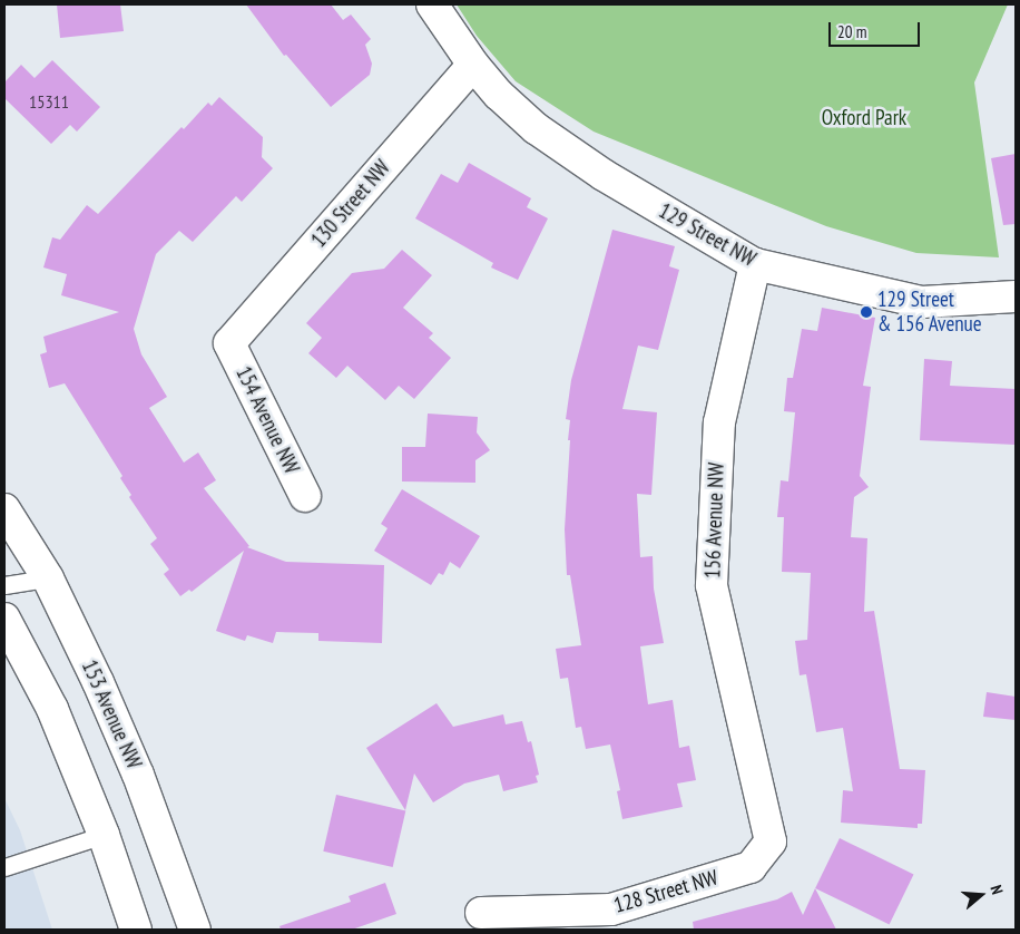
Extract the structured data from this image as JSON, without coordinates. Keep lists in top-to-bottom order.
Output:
{
  "streets": {
    "street": [
      "130 Street NW",
      "129 Street NW",
      "154 Avenue NW",
      "156 Avenue NW",
      "153 Avenue NW",
      "128 Street NW"
    ]
  },
  "crossings": [
    ["130 Street NW", "129 Street NW"],
    ["130 Street NW", "154 Avenue NW"],
    ["129 Street NW", "156 Avenue NW"],
    ["156 Avenue NW", "128 Street NW"]
  ],
  "parks": ["Oxford Park"],
  "places": ["129 Street & 156 Avenue"],
  "house_numbers": ["15311"],
  "scale_bar": "20 m",
  "north": "right"
}
